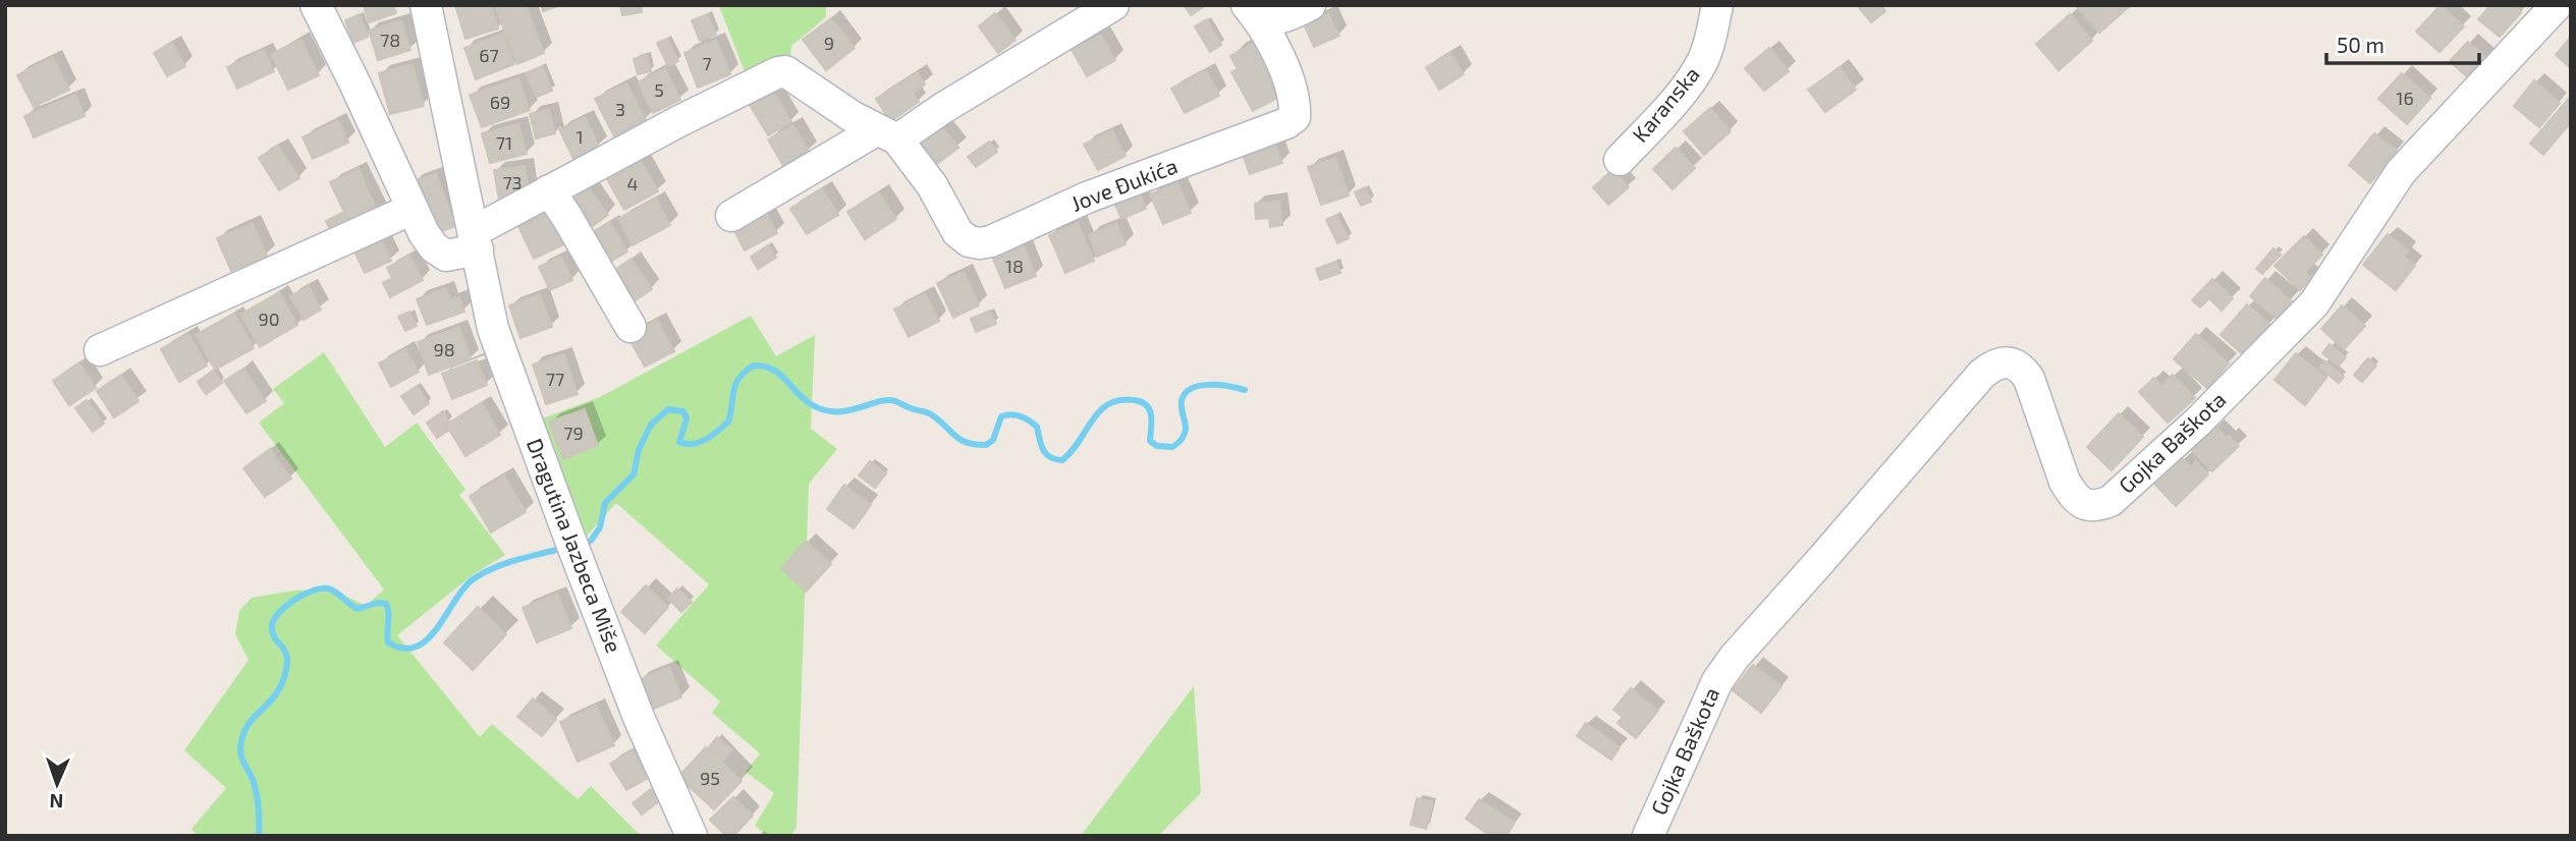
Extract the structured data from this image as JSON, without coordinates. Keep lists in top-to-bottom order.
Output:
{
  "streets": {
    "street": [
      "Karanska",
      "Jove Đukića",
      "Gojka Baškota",
      "Dragutina Jazbeca Miše"
    ]
  },
  "crossings": [
    ["Jove Đukića", "Dragutina Jazbeca Miše"]
  ],
  "house_numbers": [
    "78",
    "9",
    "67",
    "7",
    "5",
    "16",
    "69",
    "3",
    "1",
    "71",
    "73",
    "4",
    "18",
    "90",
    "98",
    "77",
    "79",
    "95"
  ],
  "scale_bar": "50 m",
  "north": "bottom"
}
